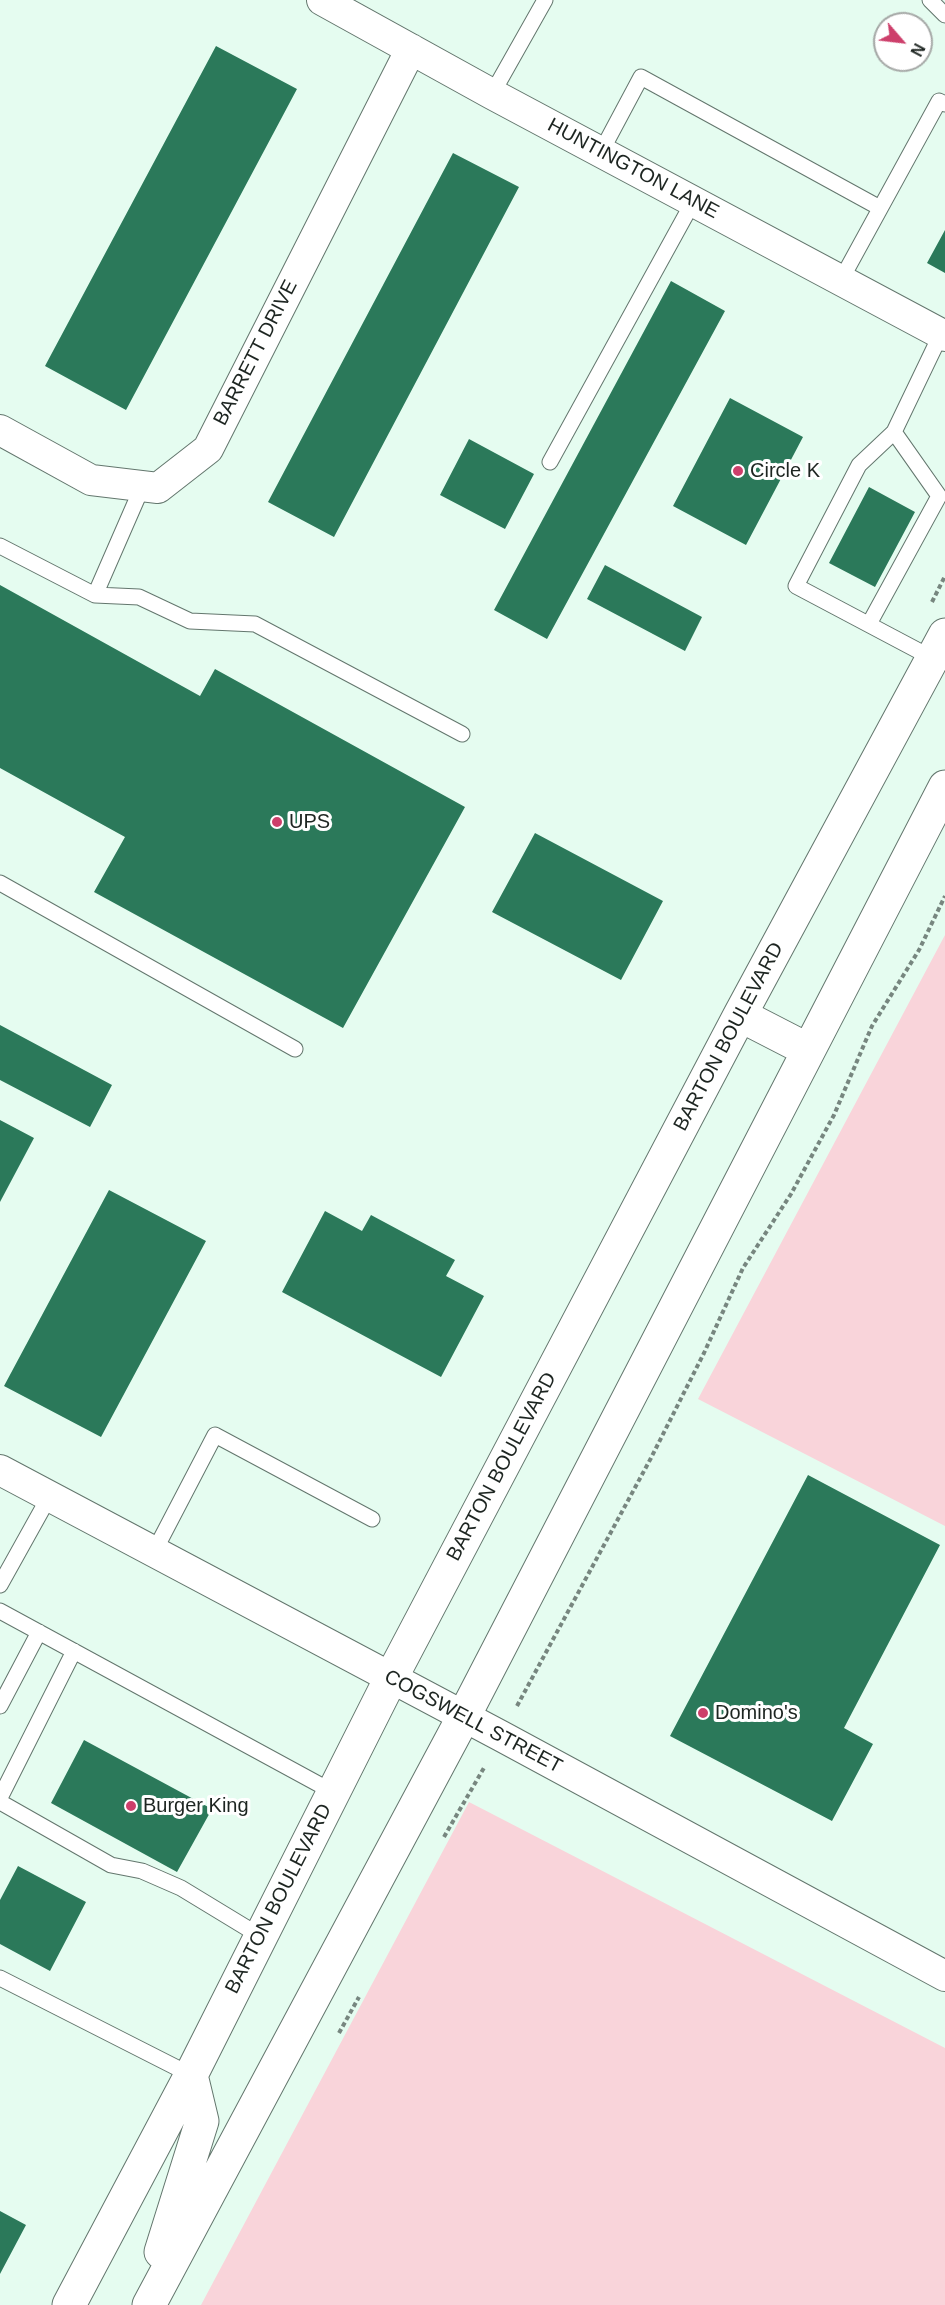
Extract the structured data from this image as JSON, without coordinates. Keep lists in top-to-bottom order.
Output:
{
  "streets": {
    "main road": ["BARTON BOULEVARD"],
    "street": ["HUNTINGTON LANE", "BARRETT DRIVE", "COGSWELL STREET"]
  },
  "crossings": [
    ["HUNTINGTON LANE", "BARRETT DRIVE"],
    ["BARTON BOULEVARD", "COGSWELL STREET"]
  ],
  "places": [
    "Circle K",
    "UPS",
    "Domino's",
    "Burger King"
  ],
  "north": "bottom right"
}
